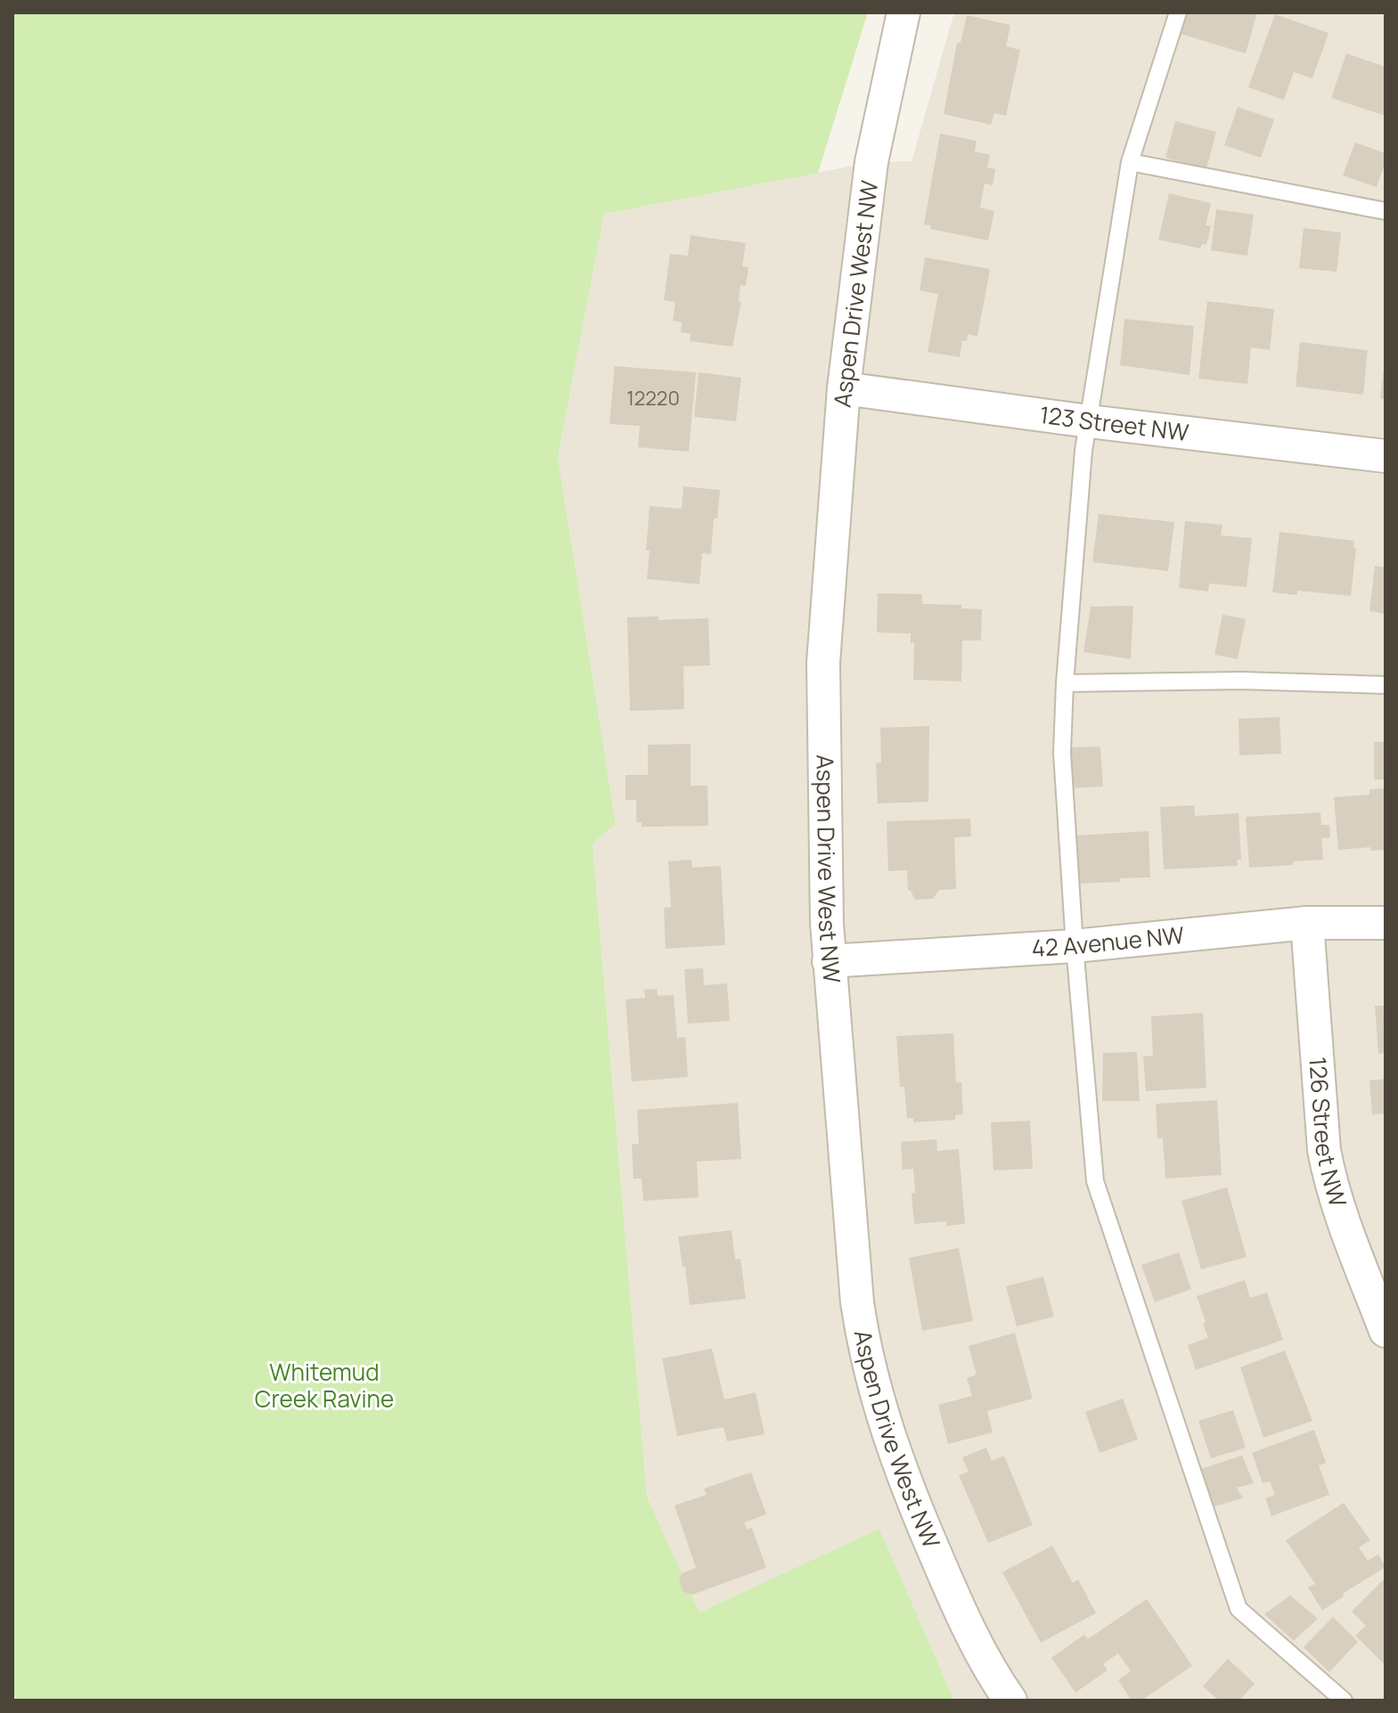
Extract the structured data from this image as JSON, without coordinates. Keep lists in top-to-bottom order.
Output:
{
  "streets": {
    "street": [
      "Aspen Drive West NW",
      "123 Street NW",
      "42 Avenue NW",
      "126 Street NW"
    ]
  },
  "crossings": [
    ["Aspen Drive West NW", "123 Street NW"],
    ["Aspen Drive West NW", "42 Avenue NW"],
    ["42 Avenue NW", "126 Street NW"]
  ],
  "parks": ["Whitemud Creek Ravine"],
  "house_numbers": ["12220"]
}
